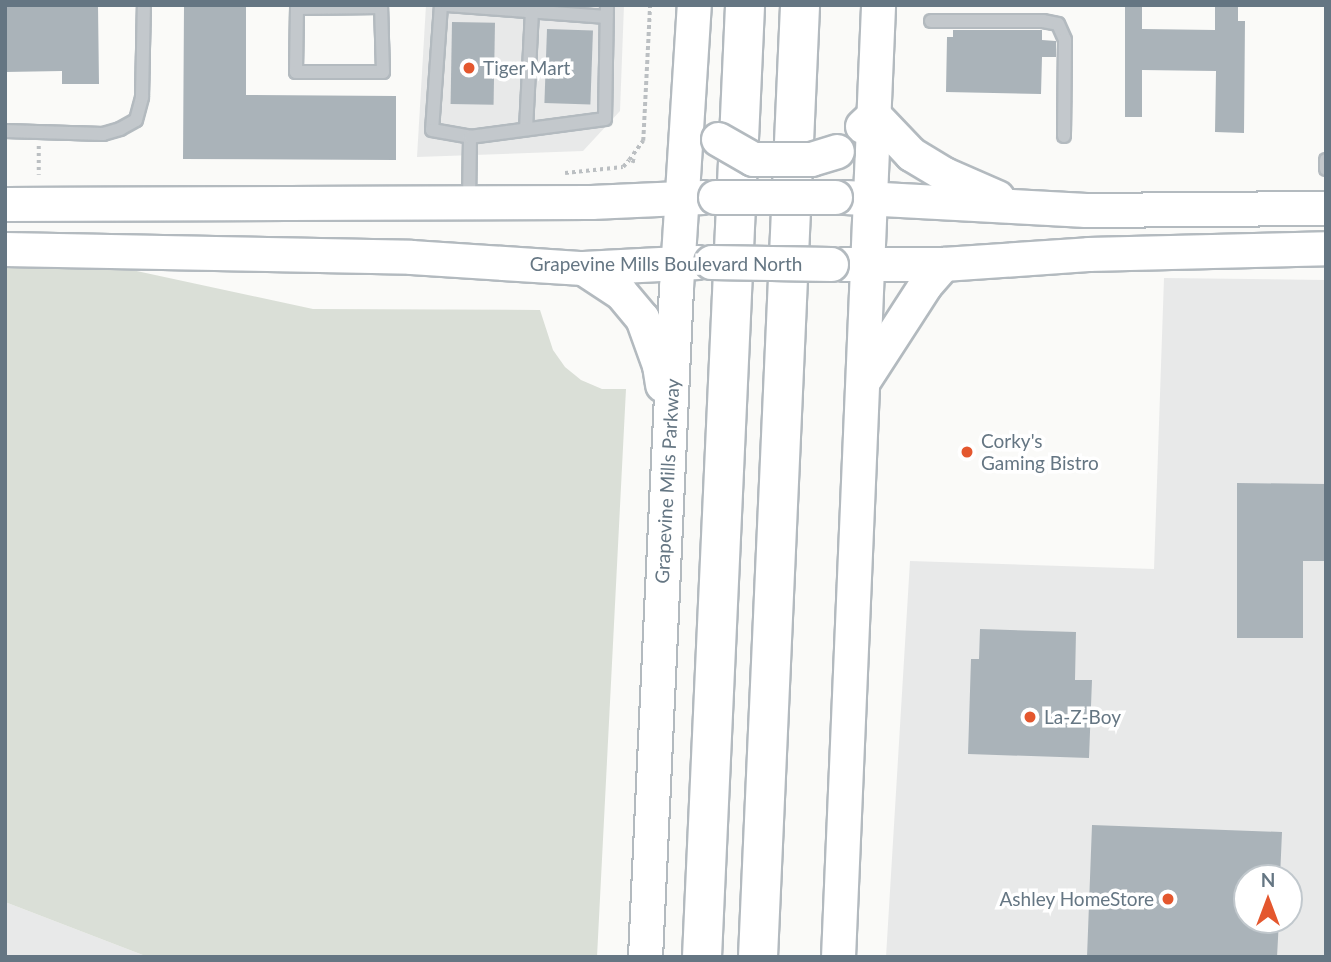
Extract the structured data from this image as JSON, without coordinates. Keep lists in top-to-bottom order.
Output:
{
  "streets": {
    "main road": ["Grapevine Mills Boulevard North", "Grapevine Mills Parkway"]
  },
  "crossings": [
    ["Grapevine Mills Boulevard North", "Grapevine Mills Parkway"]
  ],
  "places": [
    "Tiger Mart",
    "Corky's Gaming Bistro",
    "La-Z-Boy",
    "Ashley HomeStore"
  ],
  "north": "top"
}
